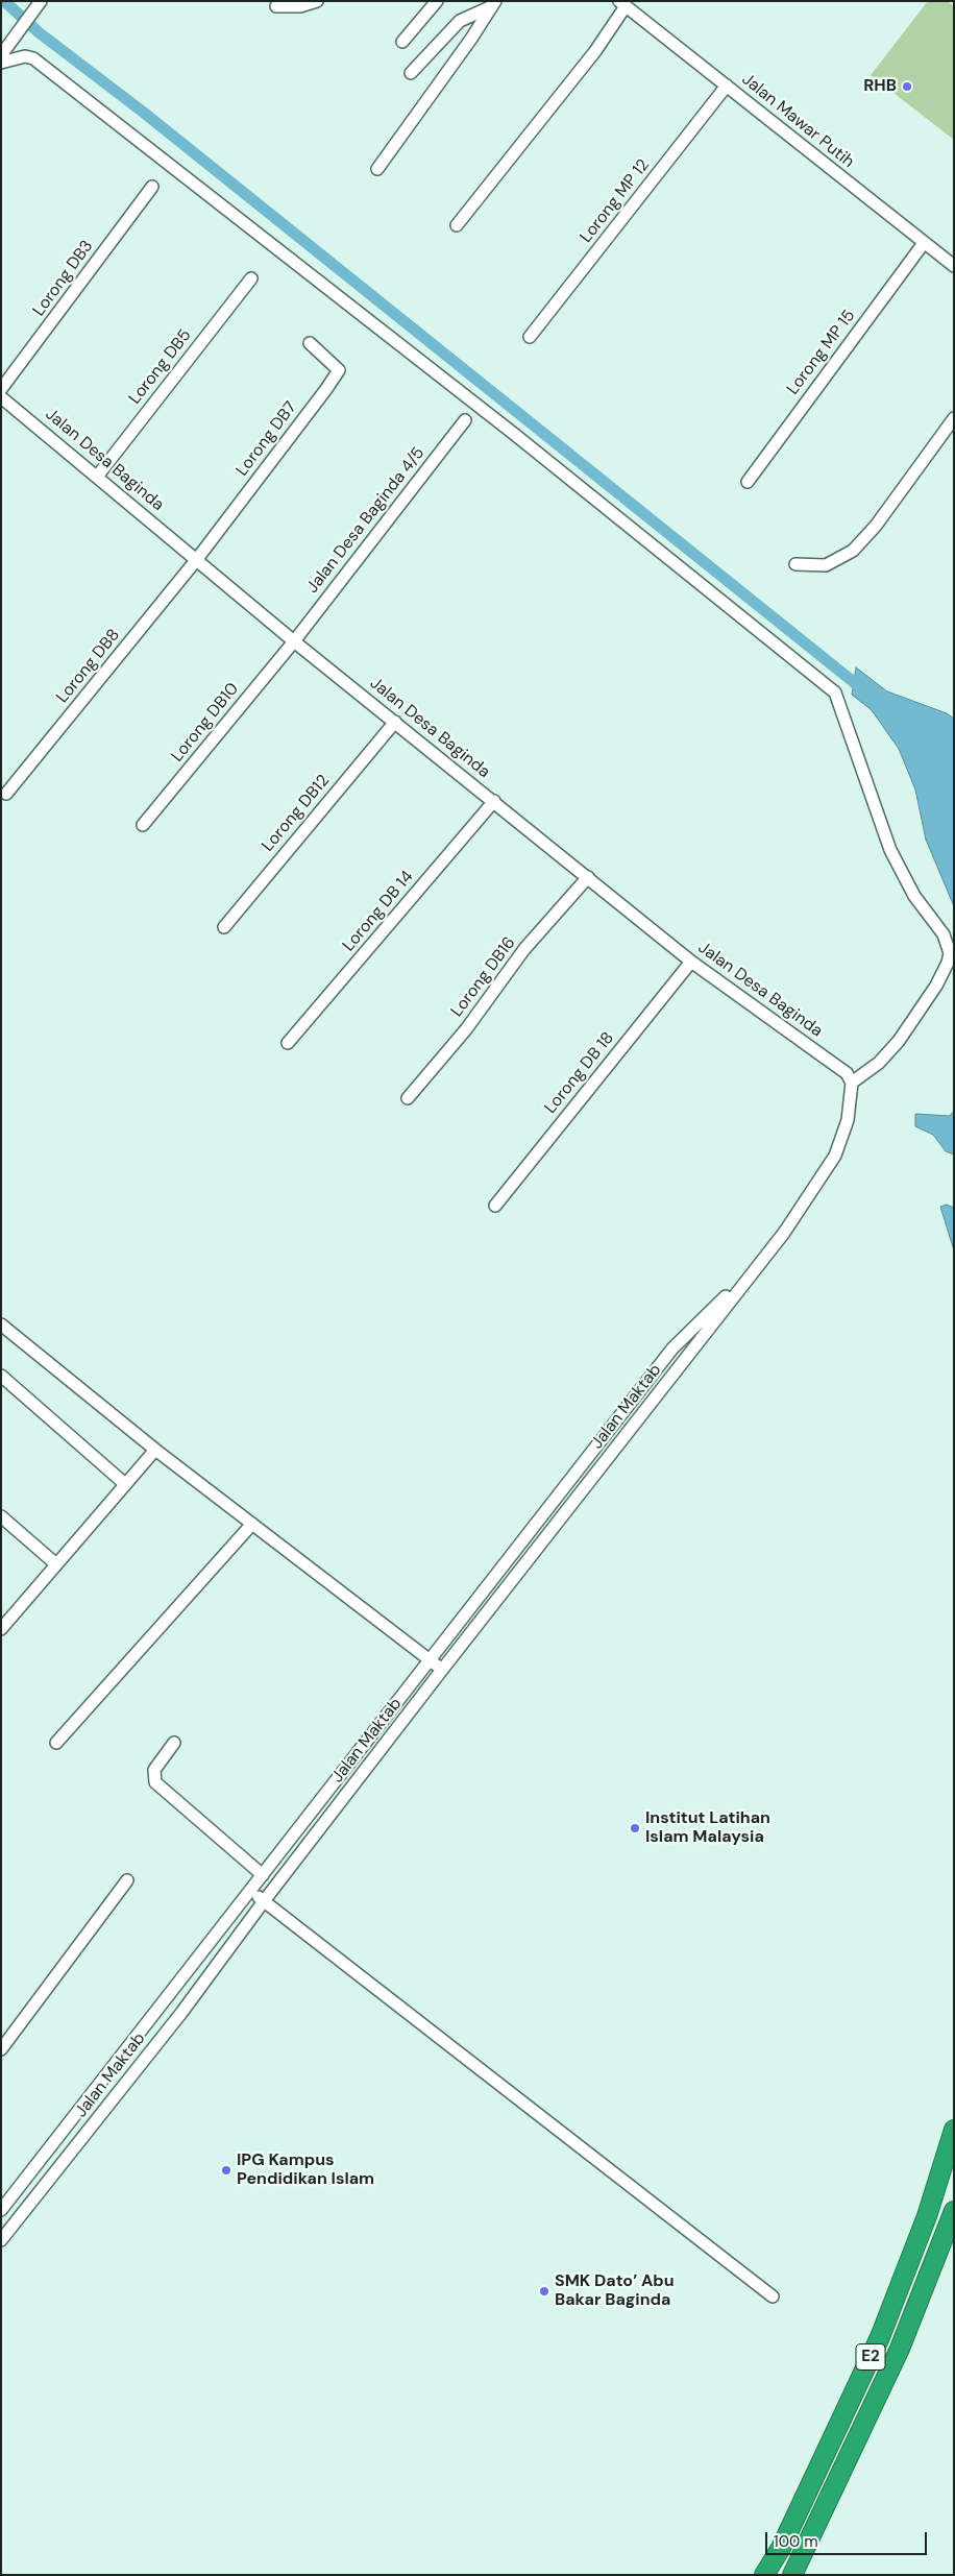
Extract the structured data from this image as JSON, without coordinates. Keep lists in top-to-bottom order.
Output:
{
  "streets": {
    "highway": ["E2"],
    "street": [
      "Jalan Mawar Putih",
      "Lorong MP 12",
      "Lorong DB3",
      "Lorong MP 15",
      "Lorong DB5",
      "Lorong DB7",
      "Jalan Desa Baginda",
      "Jalan Desa Baginda 4/5",
      "Lorong DB8",
      "Lorong DB10",
      "Lorong DB12",
      "Lorong DB 14",
      "Lorong DB16",
      "Lorong DB 18",
      "Jalan Maktab"
    ]
  },
  "crossings": [
    ["Jalan Mawar Putih", "Lorong MP 12"],
    ["Jalan Mawar Putih", "Lorong MP 15"],
    ["Lorong DB5", "Jalan Desa Baginda"],
    ["Lorong DB7", "Jalan Desa Baginda"],
    ["Lorong DB7", "Lorong DB8"],
    ["Jalan Desa Baginda", "Jalan Desa Baginda 4/5"],
    ["Jalan Desa Baginda", "Lorong DB8"],
    ["Jalan Desa Baginda", "Lorong DB10"],
    ["Jalan Desa Baginda", "Lorong DB12"],
    ["Jalan Desa Baginda", "Lorong DB 14"],
    ["Jalan Desa Baginda", "Lorong DB16"],
    ["Jalan Desa Baginda", "Lorong DB 18"],
    ["Jalan Desa Baginda", "Jalan Maktab"],
    ["Jalan Desa Baginda 4/5", "Lorong DB10"]
  ],
  "places": [
    "RHB",
    "Institut Latihan Islam Malaysia",
    "IPG Kampus Pendidikan Islam",
    "SMK Dato’ Abu Bakar Baginda"
  ],
  "scale_bar": "100 m"
}
